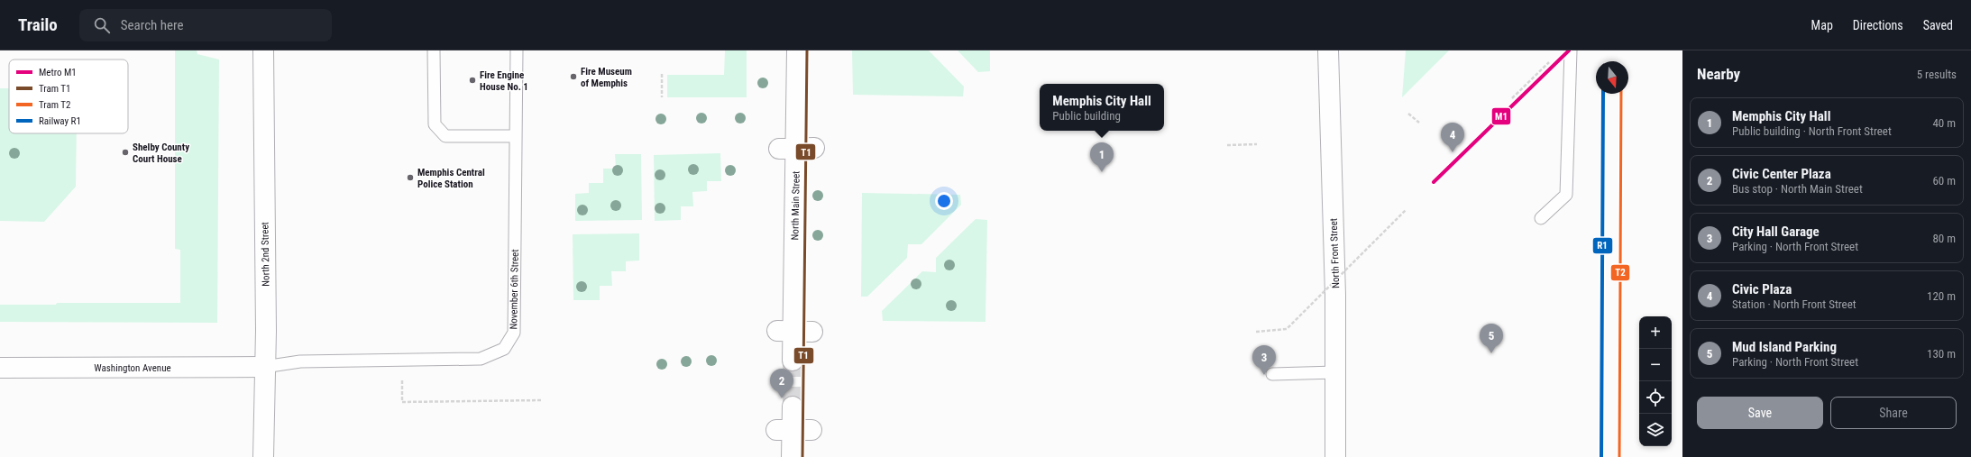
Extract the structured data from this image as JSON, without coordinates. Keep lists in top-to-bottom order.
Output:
{
  "streets": {
    "street": [
      "North Main Street",
      "North Front Street",
      "North 2nd Street",
      "Washington Avenue"
    ],
    "lane": ["November 6th Street"]
  },
  "crossings": [
    ["North 2nd Street", "November 6th Street"],
    ["North 2nd Street", "Washington Avenue"],
    ["November 6th Street", "Washington Avenue"]
  ],
  "places": [
    "Fire Museum of Memphis",
    "Fire Engine House No. 1",
    "Shelby County Court House",
    "Memphis Central Police Station"
  ],
  "lines": [
    "metro line M1",
    "tram line T1",
    "tram line T2",
    "rail line R1"
  ],
  "legend": [
    "Metro M1",
    "Tram T1",
    "Tram T2",
    "Railway R1"
  ],
  "north": "bottom",
  "page": {
    "header": "Trailo",
    "search": "Search here",
    "nav": ["Map", "Directions", "Saved"],
    "heading": ["Nearby", "5 results"],
    "popup": ["Memphis City Hall", "Public building"],
    "list": [
      {
        "mark": "1",
        "name": "Memphis City Hall",
        "note": "Public building · North Front Street",
        "value": "40 m"
      },
      {
        "mark": "2",
        "name": "Civic Center Plaza",
        "note": "Bus stop · North Main Street",
        "value": "60 m"
      },
      {
        "mark": "3",
        "name": "City Hall Garage",
        "note": "Parking · North Front Street",
        "value": "80 m"
      },
      {
        "mark": "4",
        "name": "Civic Plaza",
        "note": "Station · North Front Street",
        "value": "120 m"
      },
      {
        "mark": "5",
        "name": "Mud Island Parking",
        "note": "Parking · North Front Street",
        "value": "130 m"
      }
    ],
    "pins": [
      "4",
      "1",
      "5",
      "3",
      "2"
    ],
    "map_buttons": ["+", "−"],
    "buttons": ["Save", "Share"]
  }
}
